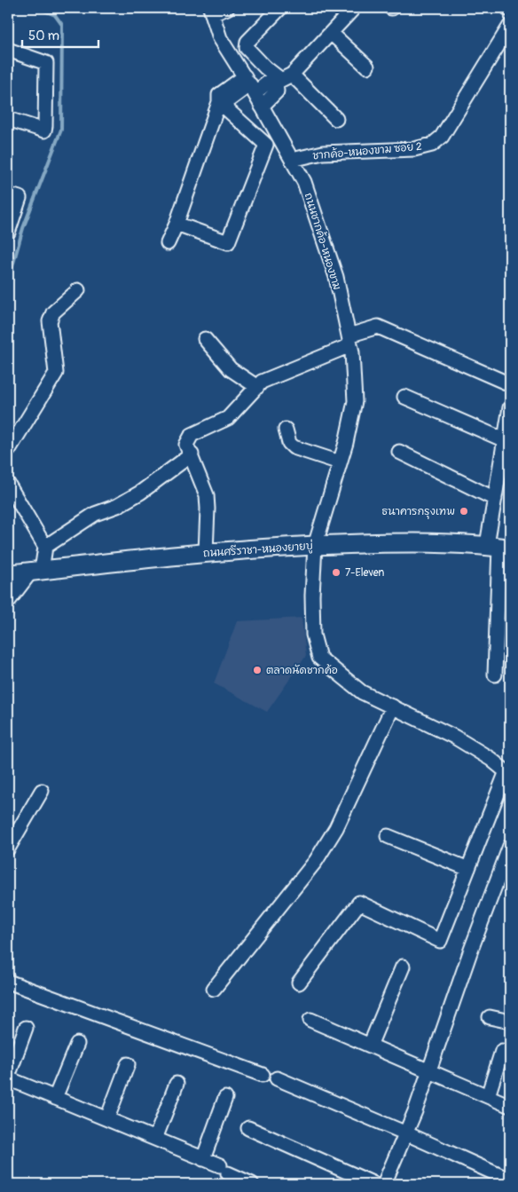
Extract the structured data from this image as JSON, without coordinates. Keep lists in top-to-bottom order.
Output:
{
  "streets": {
    "main road": ["ถนนศรีราชา-หนองยายบู่"],
    "street": ["ชากค้อ-หนองขาม ซอย 2", "ถนนชากค้อ-หนองขาม"]
  },
  "crossings": [
    ["ชากค้อ-หนองขาม ซอย 2", "ถนนชากค้อ-หนองขาม"],
    ["ถนนชากค้อ-หนองขาม", "ถนนศรีราชา-หนองยายบู่"]
  ],
  "places": ["ธนาคารกรุงเทพ", "7-Eleven", "ตลาดนัดชากค้อ"],
  "scale_bar": "50 m"
}
